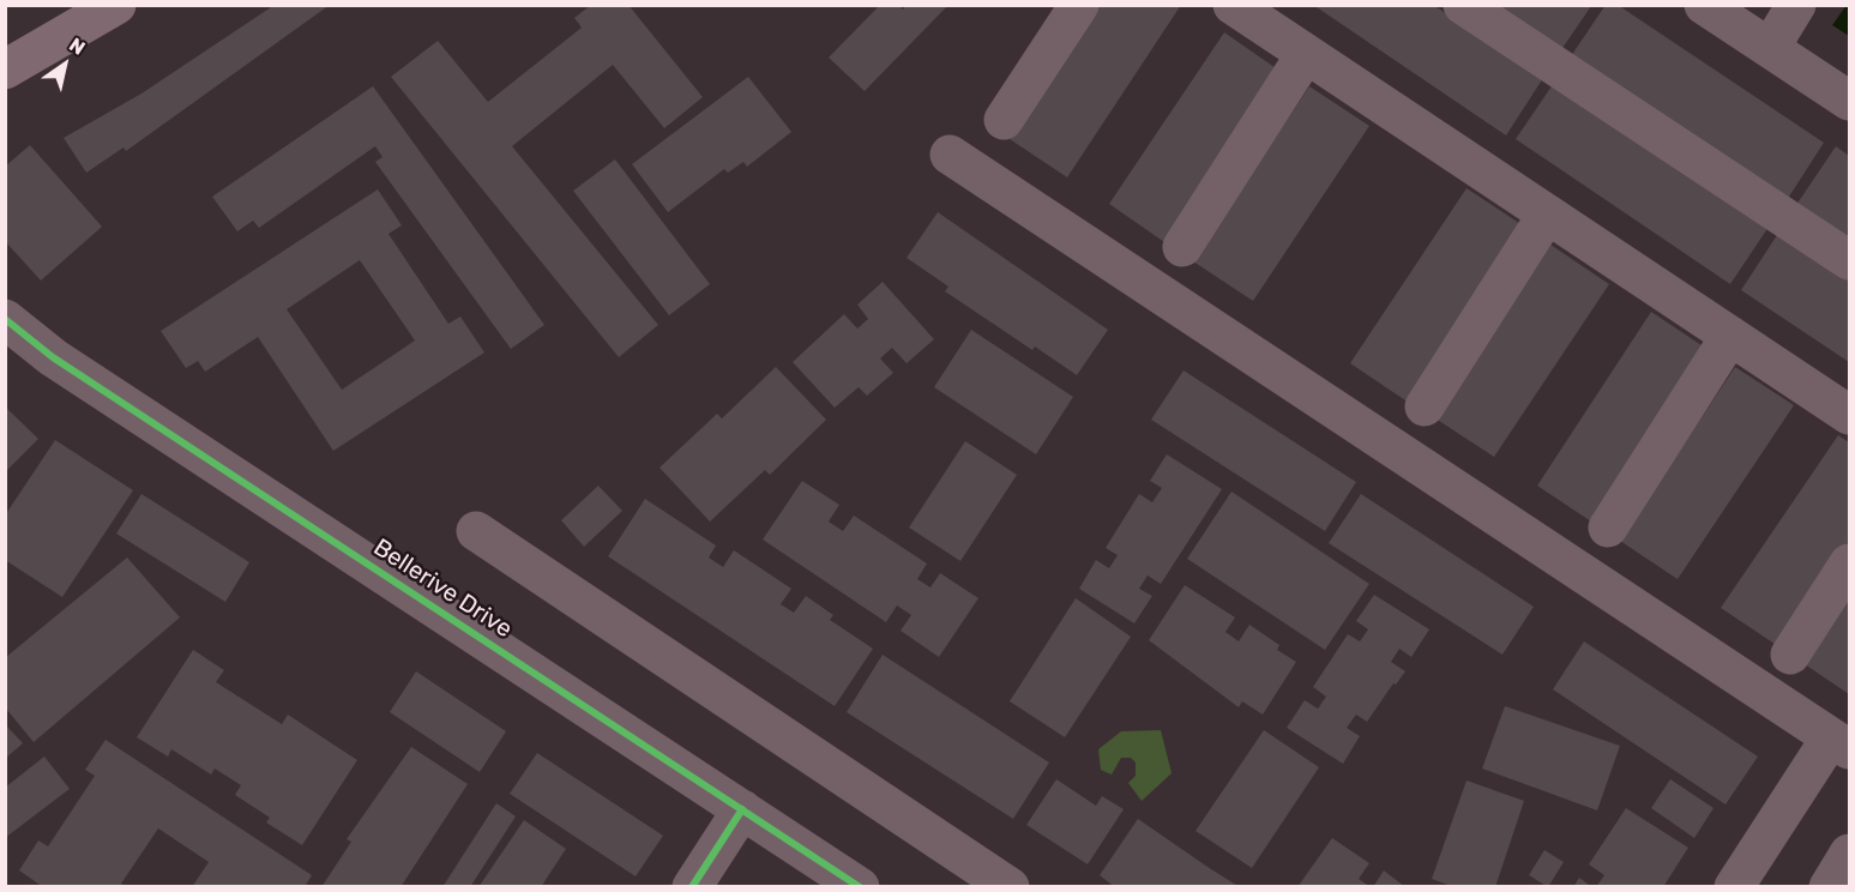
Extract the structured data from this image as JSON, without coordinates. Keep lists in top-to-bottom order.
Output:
{
  "streets": {
    "street": ["Bellerive Drive"]
  },
  "north": "top right"
}
